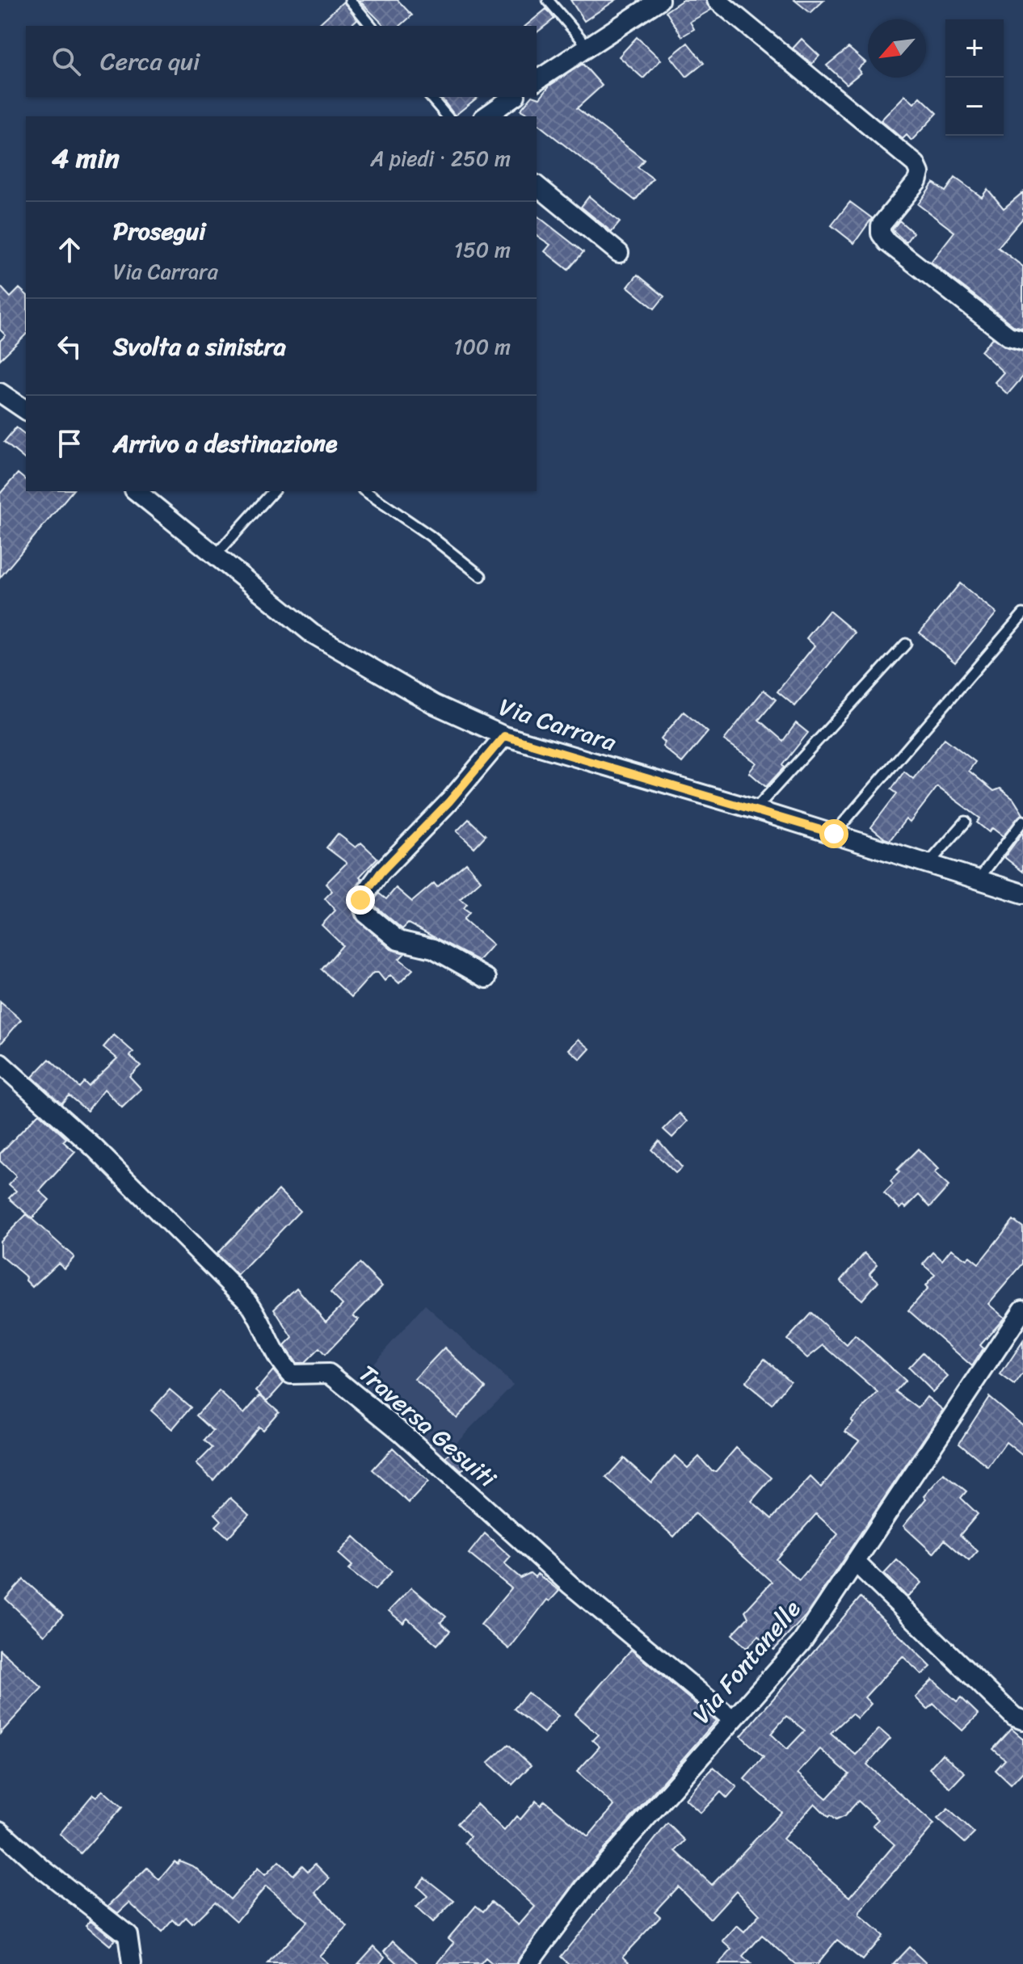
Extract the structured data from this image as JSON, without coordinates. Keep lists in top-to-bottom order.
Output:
{
  "streets": {
    "street": ["Via Carrara", "Traversa Gesuiti", "Via Fontanelle"]
  },
  "crossings": [
    ["Traversa Gesuiti", "Via Fontanelle"]
  ],
  "north": "bottom left",
  "page": {
    "map_buttons": ["+", "−"],
    "search": "Cerca qui",
    "heading": ["4 min", "A piedi · 250 m"],
    "list": [
      ["Prosegui", "Via Carrara", "150 m"],
      ["Svolta a sinistra", "100 m"],
      "Arrivo a destinazione"
    ]
  }
}
